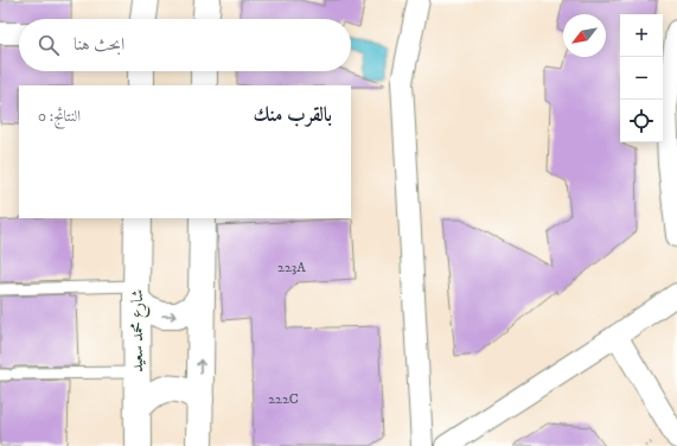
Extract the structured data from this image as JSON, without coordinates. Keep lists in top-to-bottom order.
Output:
{
  "streets": {
    "street": ["شارع محمد سعيد"]
  },
  "house_numbers": ["223A", "222C"],
  "north": "bottom left",
  "page": {
    "map_buttons": ["+", "−"],
    "search": "ابحث هنا",
    "heading": ["بالقرب منك", "النتائج: 0"]
  }
}
